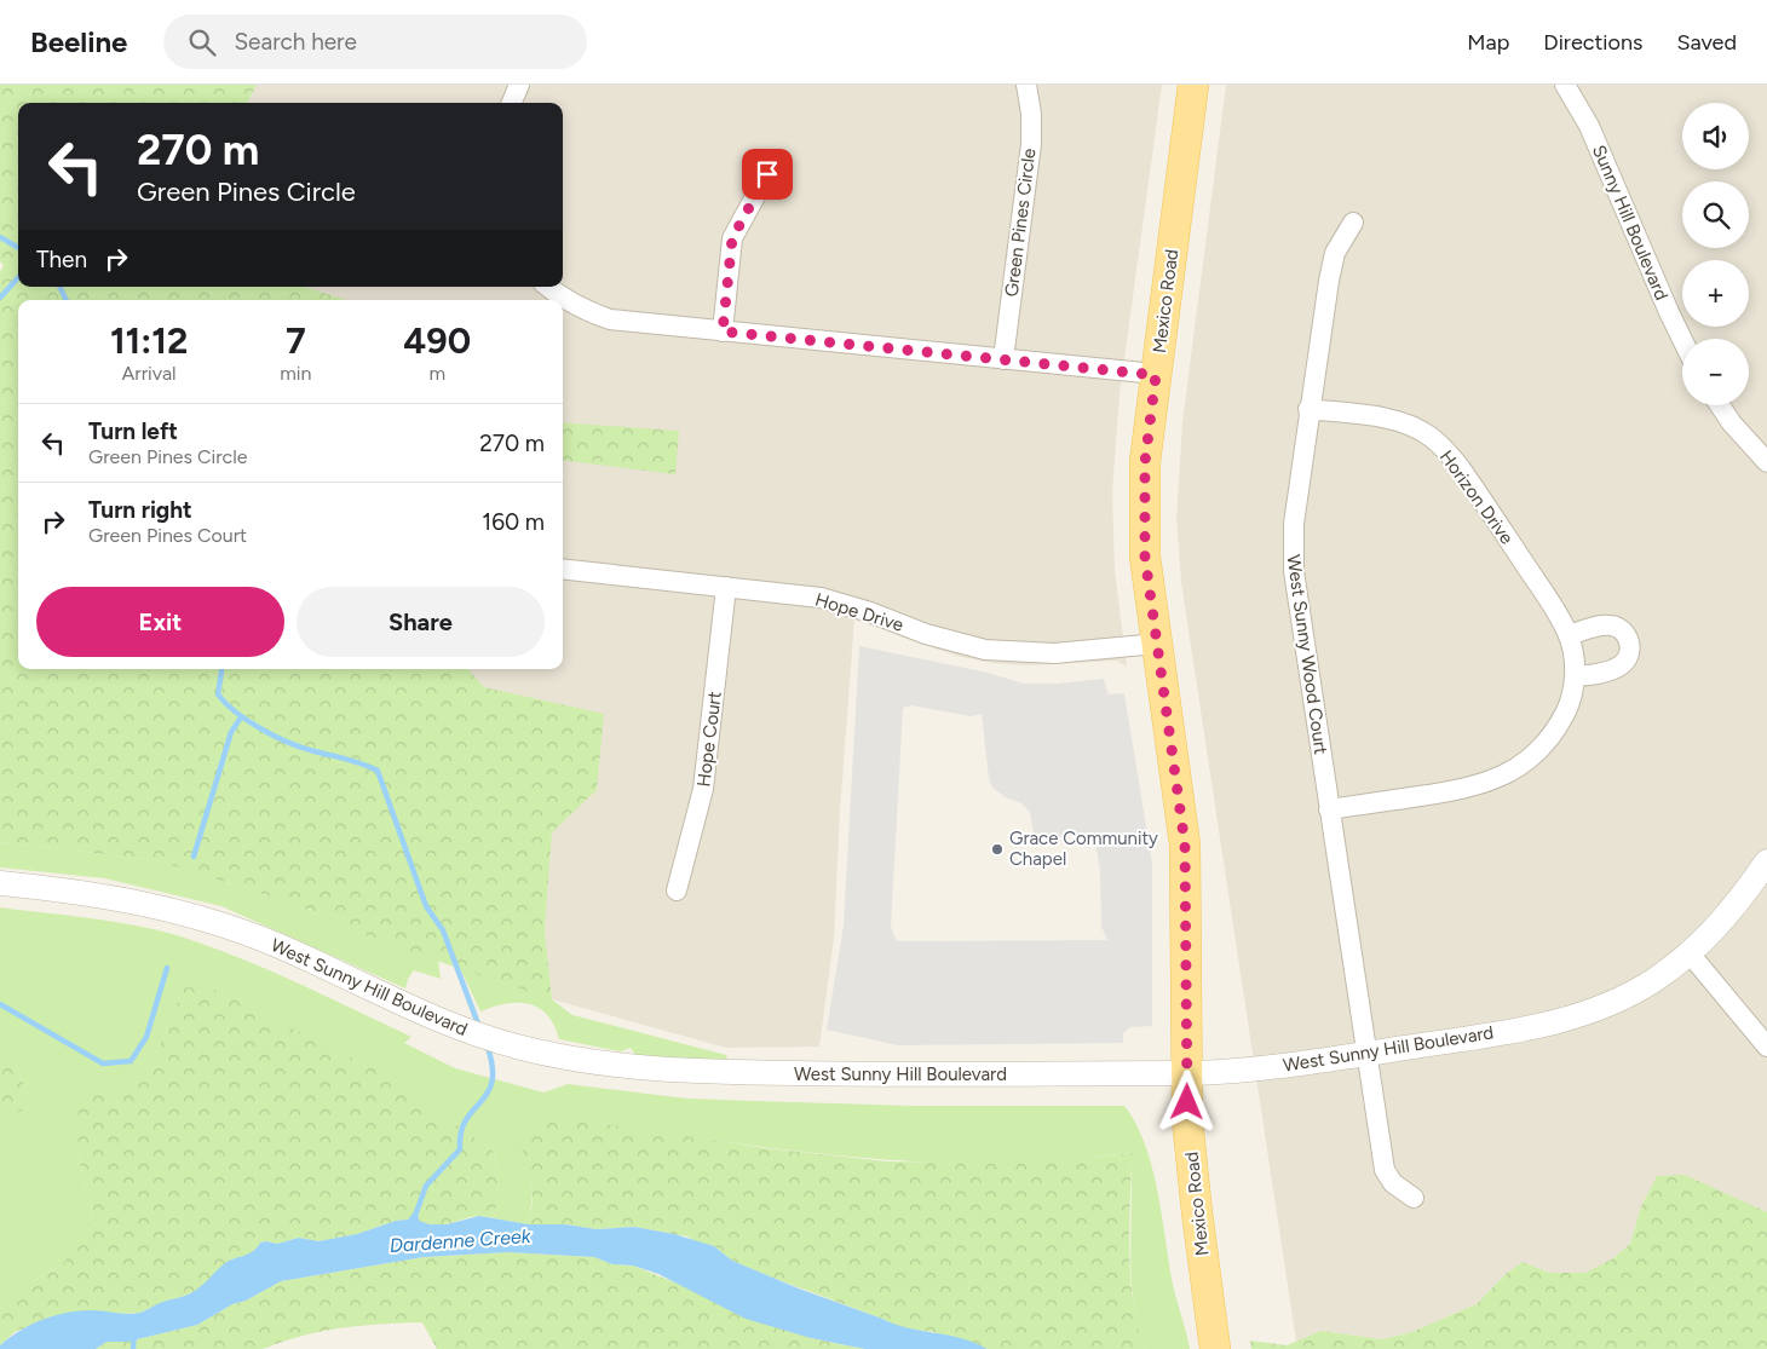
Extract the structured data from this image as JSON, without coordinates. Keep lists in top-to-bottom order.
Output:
{
  "streets": {
    "main road": ["Mexico Road"],
    "street": [
      "Green Pines Circle",
      "Sunny Hill Boulevard",
      "Horizon Drive",
      "Hope Drive",
      "West Sunny Wood Court",
      "Hope Court",
      "West Sunny Hill Boulevard"
    ]
  },
  "crossings": [
    ["Mexico Road", "Hope Drive"],
    ["Mexico Road", "West Sunny Hill Boulevard"],
    ["Horizon Drive", "West Sunny Wood Court"],
    ["Hope Drive", "Hope Court"],
    ["West Sunny Wood Court", "West Sunny Hill Boulevard"]
  ],
  "water": ["Dardenne Creek"],
  "places": ["Grace Community Chapel"],
  "page": {
    "header": "Beeline",
    "search": "Search here",
    "nav": ["Map", "Directions", "Saved"],
    "map_buttons": ["+", "−"],
    "turn": ["270 m", "Green Pines Circle"],
    "then": "Then",
    "eta": [
      "11:12",
      "Arrival",
      "7",
      "min",
      "490",
      "m"
    ],
    "list": [
      {
        "name": "Turn left",
        "note": "Green Pines Circle",
        "value": "270 m"
      },
      {
        "name": "Turn right",
        "note": "Green Pines Court",
        "value": "160 m"
      }
    ],
    "buttons": ["Exit", "Share"]
  }
}
